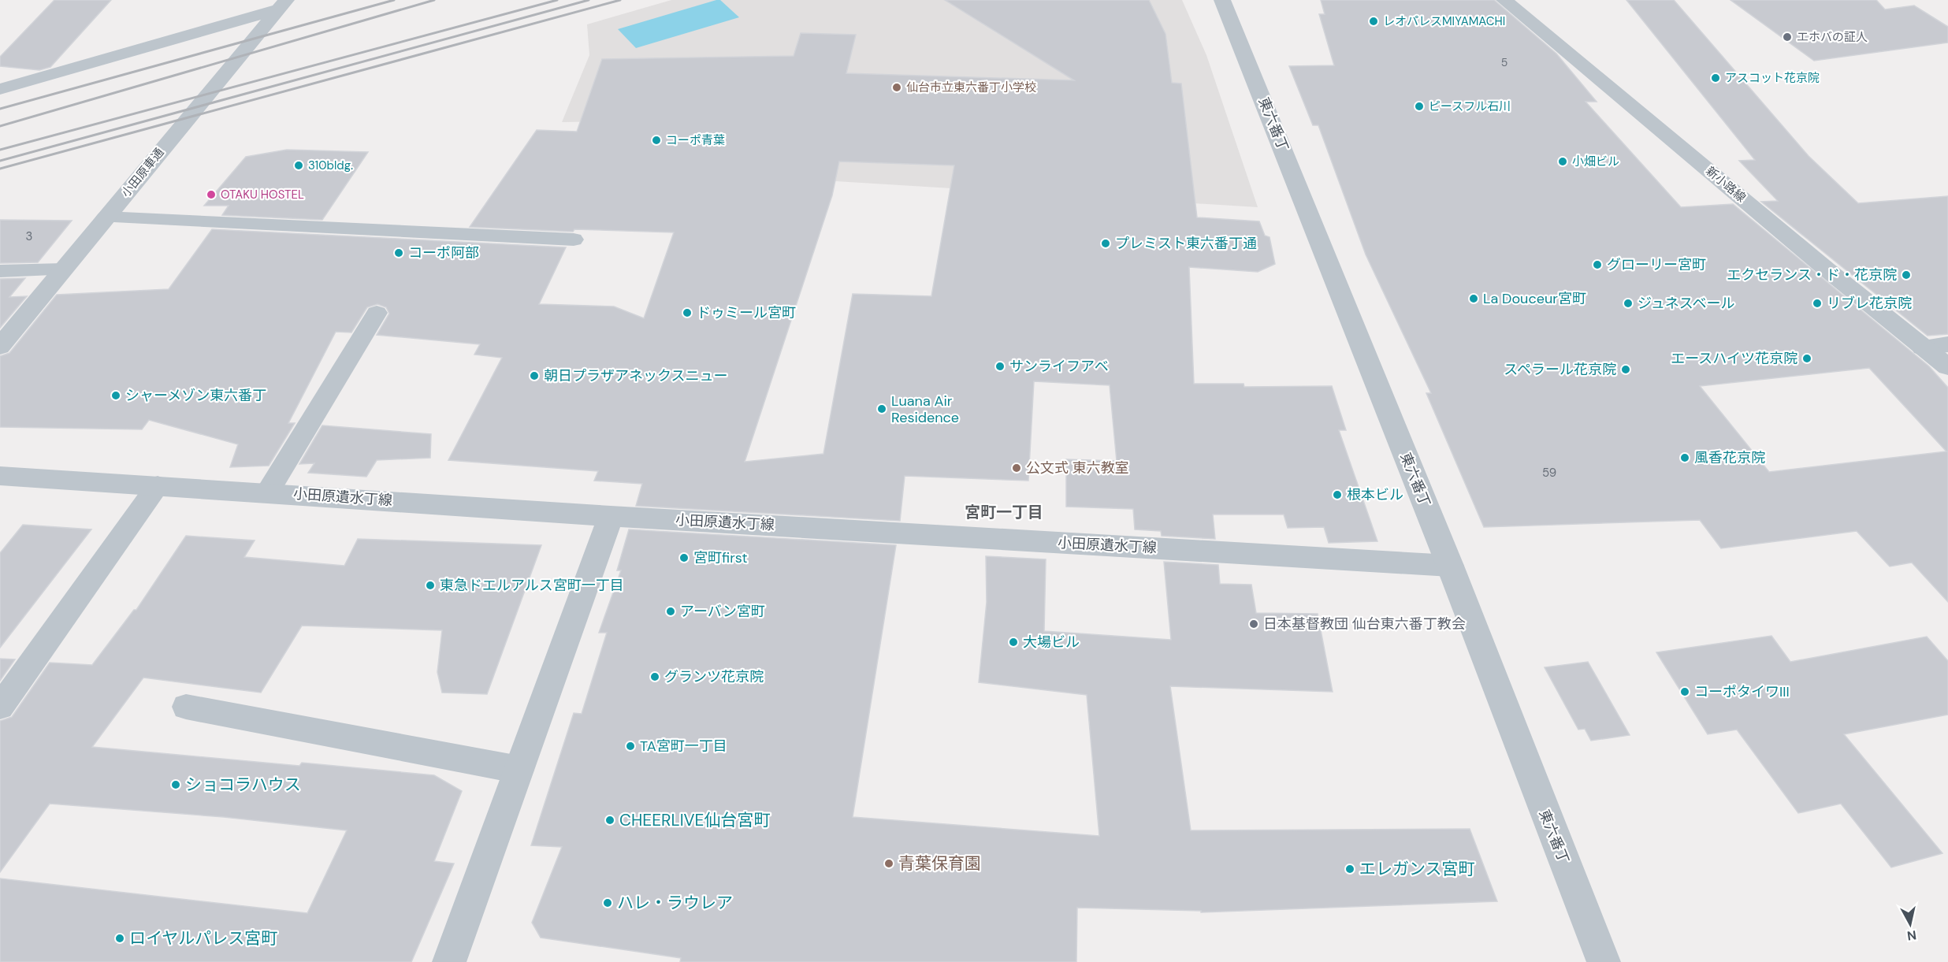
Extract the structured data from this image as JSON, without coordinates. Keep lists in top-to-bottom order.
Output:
{
  "streets": {
    "street": [
      "東六番丁",
      "小田原車通",
      "新小路線",
      "小田原遺水丁線"
    ]
  },
  "crossings": [
    ["東六番丁", "小田原遺水丁線"]
  ],
  "districts": ["宮町一丁目"],
  "places": [
    "レオパレスMIYAMACHI",
    "エホバの証人",
    "アスコット花京院",
    "仙台市立東六番丁小学校",
    "ピースフル石川",
    "コーポ青葉",
    "小畑ビル",
    "310bldg.",
    "OTAKU HOSTEL",
    "プレミスト東六番丁通",
    "コーポ阿部",
    "グローリー宮町",
    "エクセランス・ド・花京院",
    "La Douceur宮町",
    "ジュネスベール",
    "リブレ花京院",
    "ドゥミール宮町",
    "エースハイツ花京院",
    "サンライフアベ",
    "スペラール花京院",
    "朝日プラザアネックスニュー",
    "シャーメゾン東六番丁",
    "Luana Air Residence",
    "風香花京院",
    "公文式 東六教室",
    "根本ビル",
    "宮町first",
    "東急ドエルアルス宮町一丁目",
    "アーバン宮町",
    "日本基督教団 仙台東六番丁教会",
    "大場ビル",
    "グランツ花京院",
    "コーポタイワIII",
    "TA宮町一丁目",
    "ショコラハウス",
    "CHEERLIVE仙台宮町",
    "青葉保育園",
    "エレガンス宮町",
    "ハレ・ラウレア",
    "ロイヤルパレス宮町"
  ],
  "house_numbers": ["5", "3", "59"],
  "north": "bottom"
}
